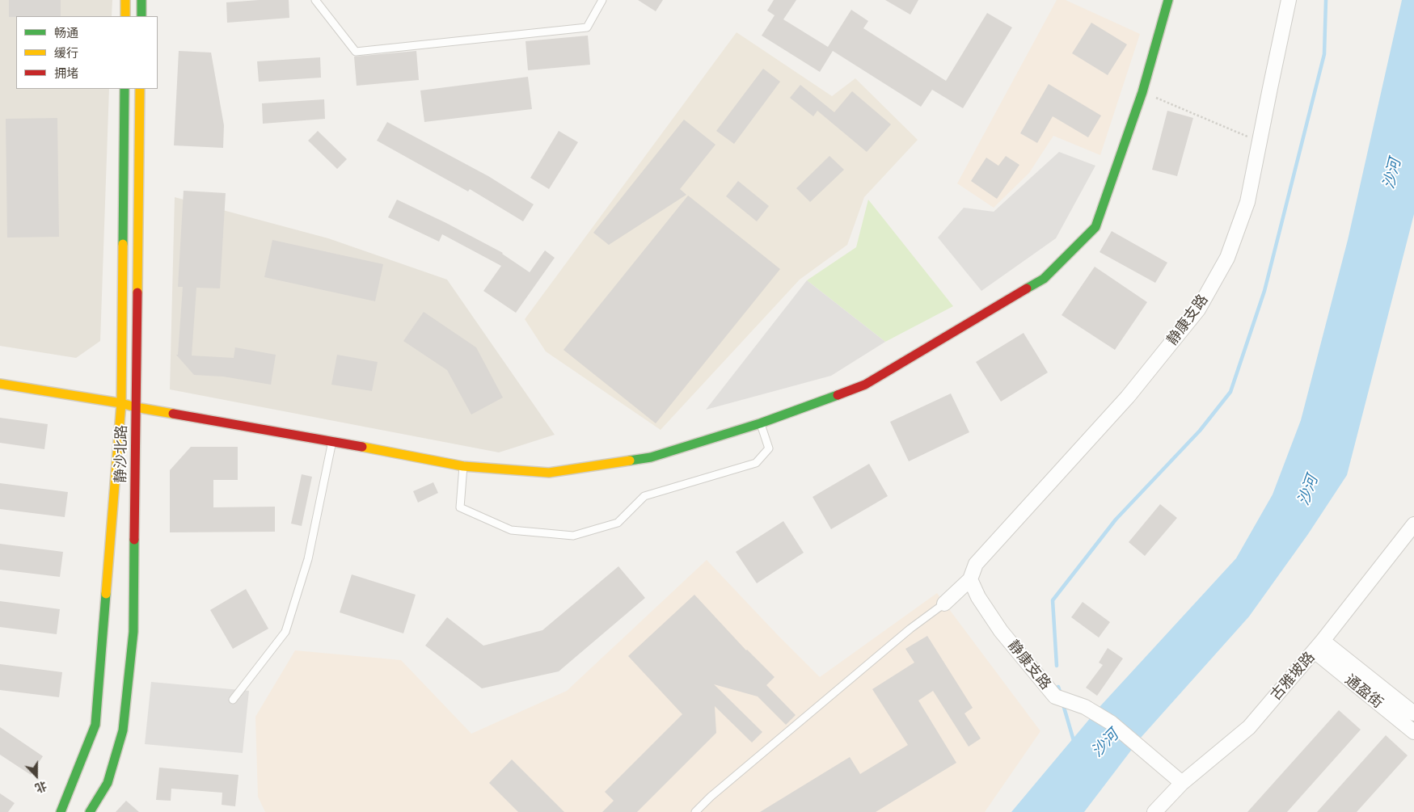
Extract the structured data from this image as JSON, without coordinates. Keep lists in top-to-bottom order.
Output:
{
  "streets": {
    "street": [
      "静康支路",
      "静沙北路",
      "古雅坡路",
      "通盈街"
    ]
  },
  "crossings": [
    ["静康支路", "古雅坡路"],
    ["古雅坡路", "通盈街"]
  ],
  "water": ["沙河"],
  "legend": ["畅通", "缓行", "拥堵"],
  "north": "bottom"
}
